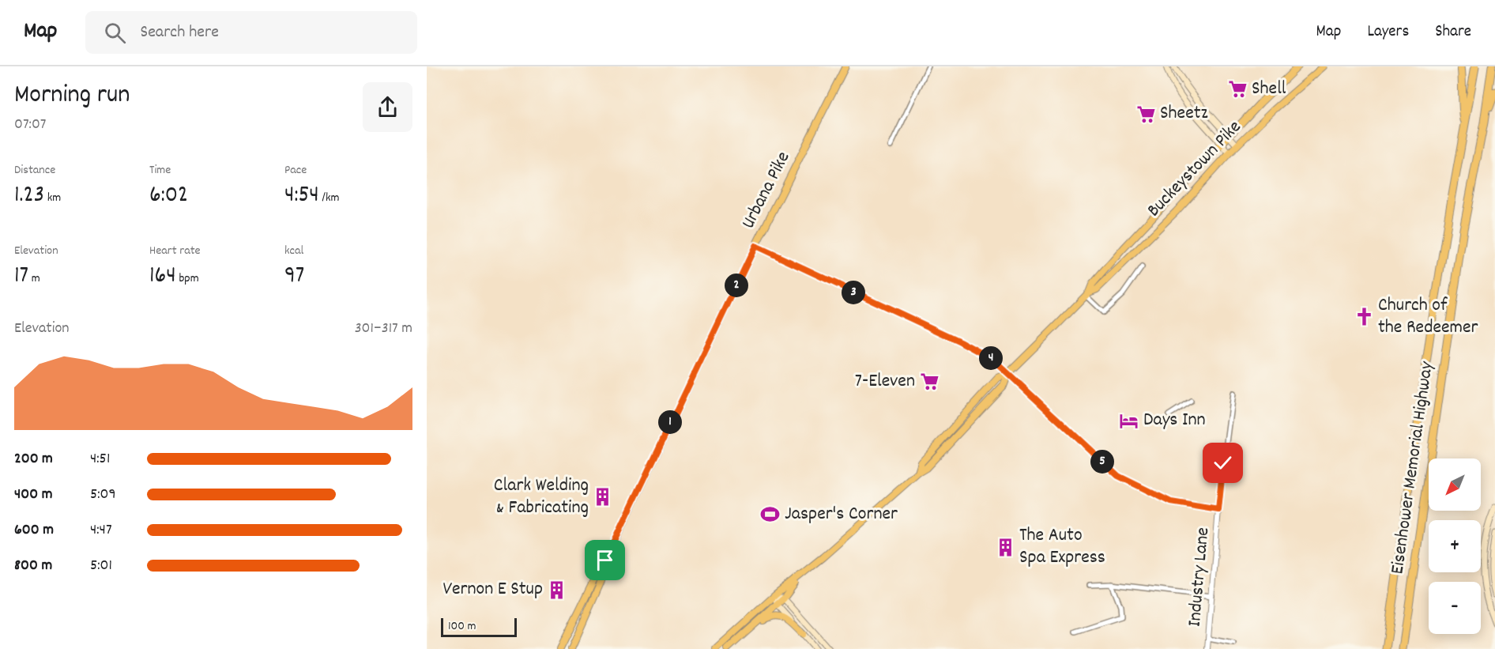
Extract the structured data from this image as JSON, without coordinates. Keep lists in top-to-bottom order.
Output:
{
  "streets": {
    "highway": ["Eisenhower Memorial Highway"],
    "main road": ["Buckeystown Pike", "Urbana Pike"],
    "street": ["Industry Lane"]
  },
  "places": {
    "supermarket": ["Shell", "Sheetz", "7-Eleven"],
    "church": ["Church of the Redeemer"],
    "hotel": ["Days Inn"],
    "building": ["Clark Welding & Fabricating", "The Auto Spa Express", "Vernon E Stup"],
    "sports": ["Jasper's Corner"]
  },
  "scale_bar": "100 m",
  "north": "bottom left",
  "page": {
    "header": "Map",
    "search": "Search here",
    "nav": ["Map", "Layers", "Share"],
    "heading": ["Morning run", "07:07"],
    "stats": [
      ["Distance", "1.23 km"],
      ["Time", "6:02"],
      ["Pace", "4:54 /km"],
      ["Elevation", "17 m"],
      ["Heart rate", "164 bpm"],
      ["kcal", "97"]
    ],
    "pins": [
      "2",
      "3",
      "4",
      "1",
      "5"
    ],
    "chart": ["Elevation", "301–317 m"],
    "list": [
      {
        "name": "200 m",
        "note": "4:51"
      },
      {
        "name": "400 m",
        "note": "5:09"
      },
      {
        "name": "600 m",
        "note": "4:47"
      },
      {
        "name": "800 m",
        "note": "5:01"
      }
    ],
    "map_buttons": ["+", "−"],
    "scale": "100 m"
  }
}
